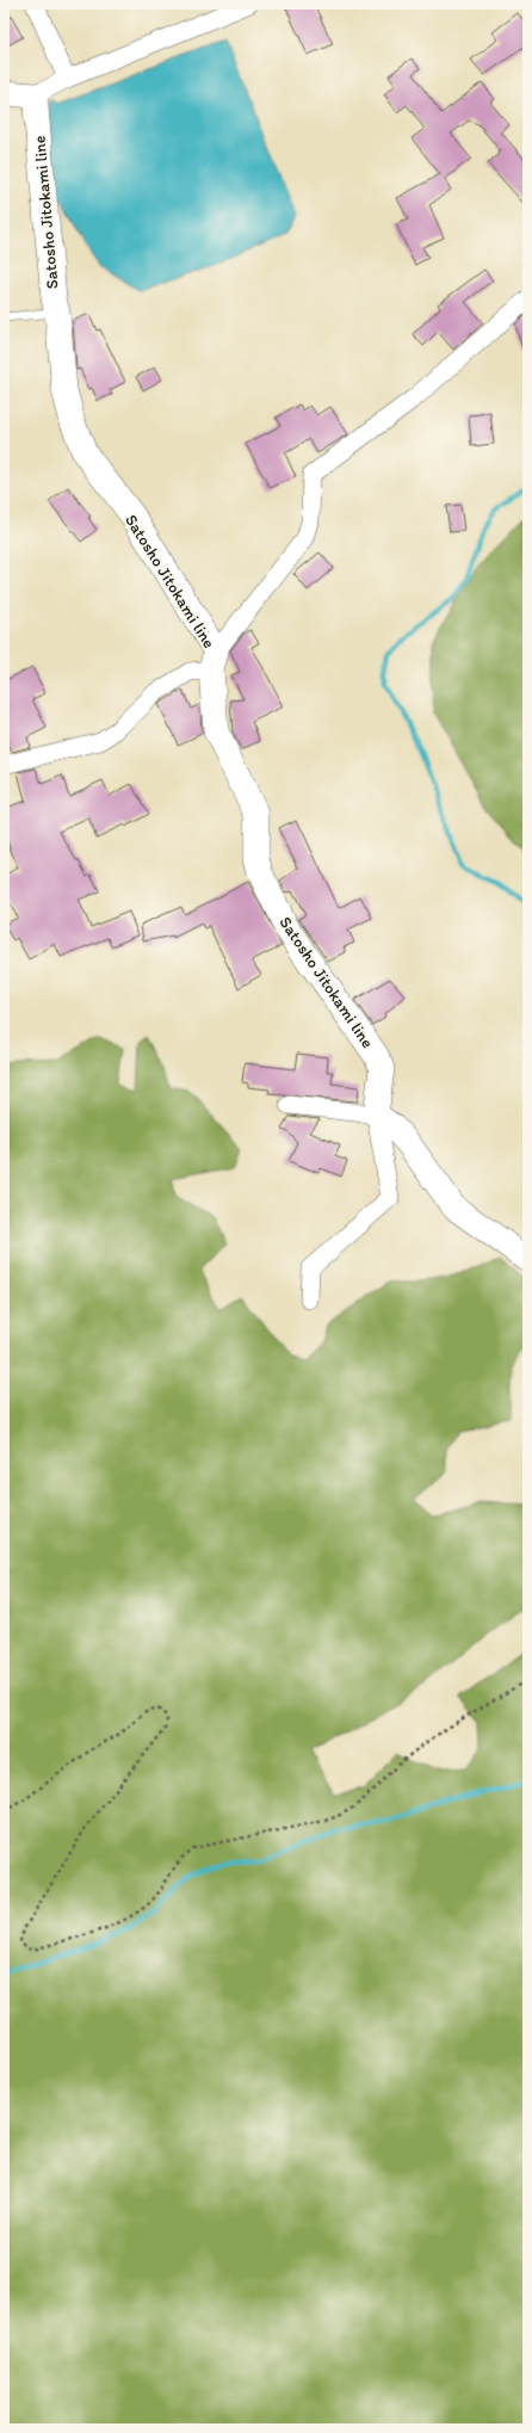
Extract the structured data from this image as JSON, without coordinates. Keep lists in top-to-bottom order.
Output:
{
  "streets": {
    "main road": ["Satosho Jitokami line"]
  }
}
